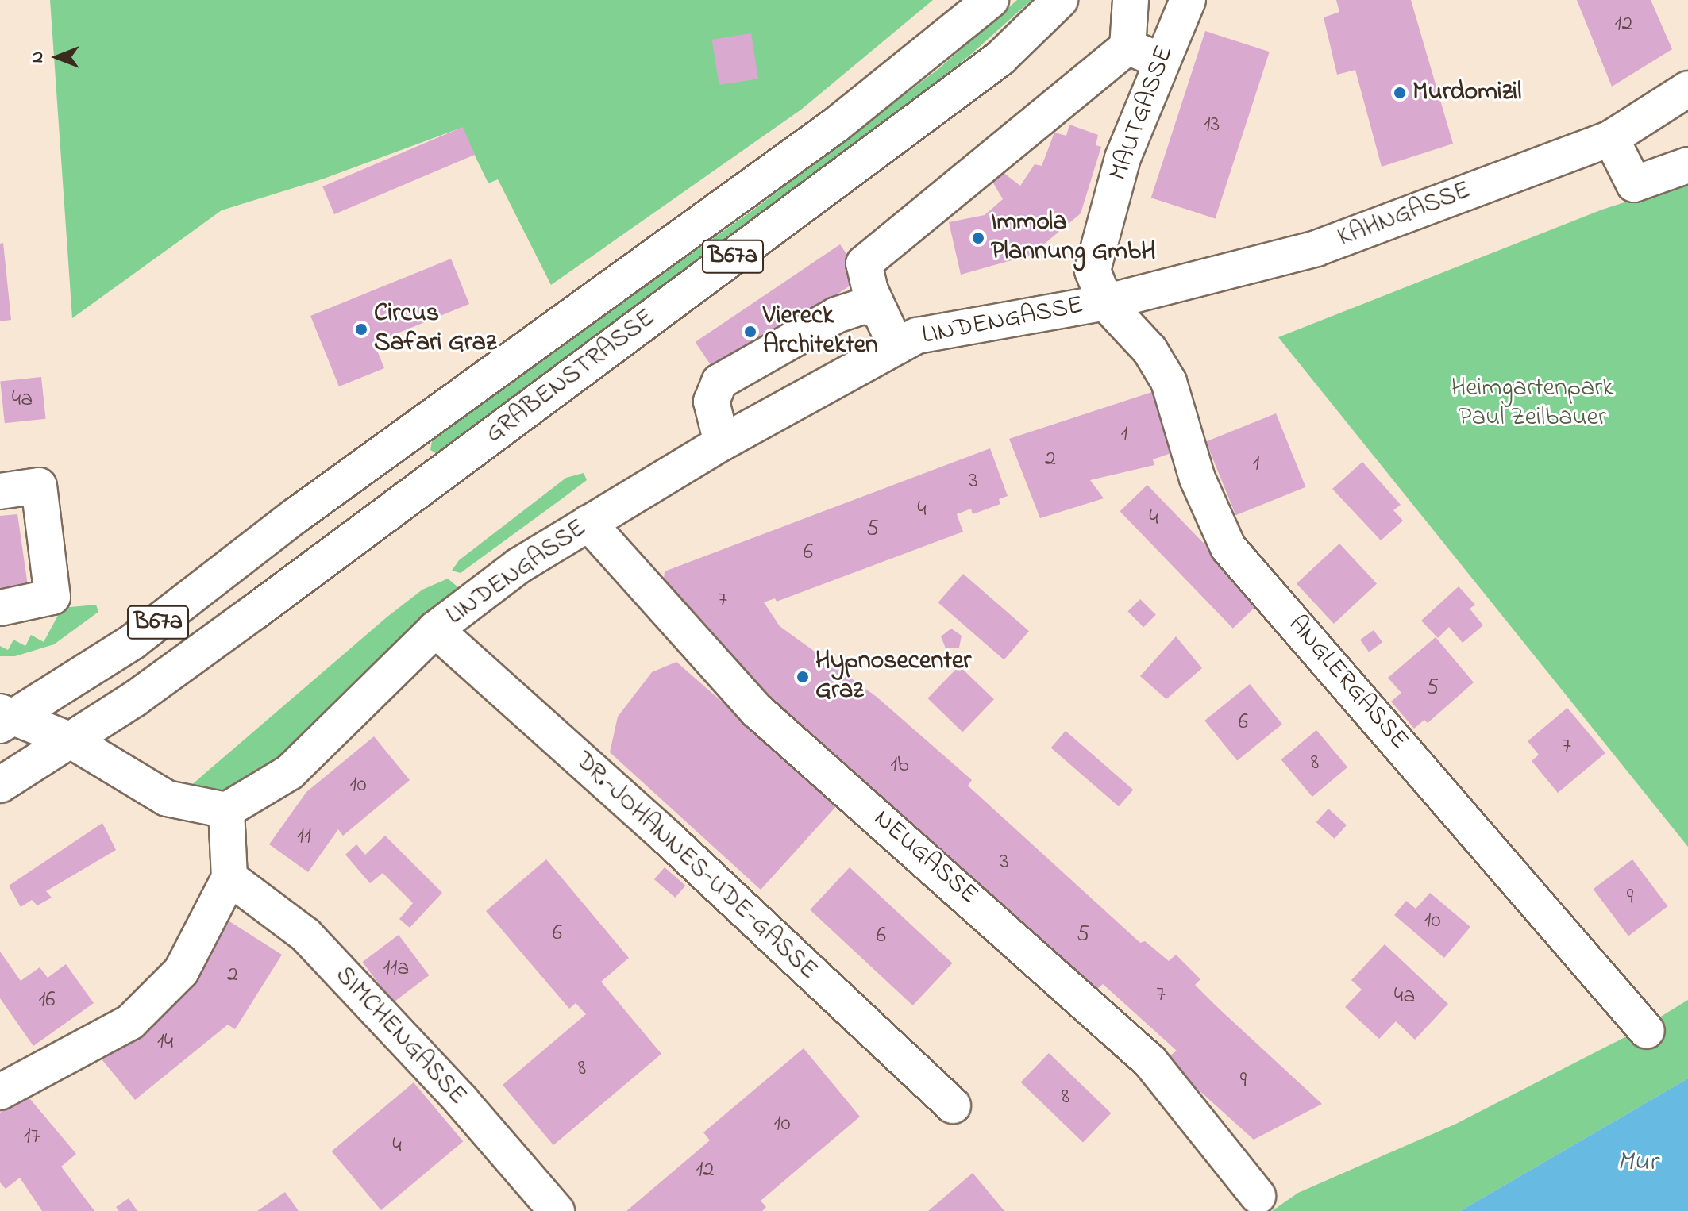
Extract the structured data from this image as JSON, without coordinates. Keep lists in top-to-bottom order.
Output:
{
  "streets": {
    "street": [
      "MAUTGASSE",
      "KAHNGASSE",
      "B67a",
      "LINDENGASSE",
      "GRABENSTRASSE",
      "ANGLERGASSE",
      "NEUGASSE",
      "DR.-JOHANNES-UDE-GASSE",
      "SIMCHENGASSE"
    ]
  },
  "crossings": [
    ["MAUTGASSE", "KAHNGASSE"],
    ["MAUTGASSE", "LINDENGASSE"],
    ["MAUTGASSE", "ANGLERGASSE"],
    ["KAHNGASSE", "LINDENGASSE"],
    ["KAHNGASSE", "ANGLERGASSE"],
    ["B67a", "GRABENSTRASSE"],
    ["LINDENGASSE", "ANGLERGASSE"],
    ["LINDENGASSE", "NEUGASSE"],
    ["LINDENGASSE", "DR.-JOHANNES-UDE-GASSE"]
  ],
  "water": ["Mur"],
  "parks": ["Heimgartenpark Paul Zeilbauer"],
  "places": [
    "Murdomizil",
    "Immola Plannung GmbH",
    "Circus Safari Graz",
    "Viereck Architekten",
    "Hypnosecenter Graz"
  ],
  "house_numbers": [
    "12",
    "13",
    "4a",
    "1",
    "2",
    "1",
    "3",
    "4",
    "4",
    "5",
    "6",
    "7",
    "5",
    "6",
    "7",
    "8",
    "1b",
    "10",
    "11",
    "3",
    "9",
    "10",
    "6",
    "5",
    "6",
    "11a",
    "2",
    "7",
    "4a",
    "16",
    "14",
    "8",
    "9",
    "8",
    "10",
    "17",
    "4",
    "12"
  ],
  "north": "left"
}
